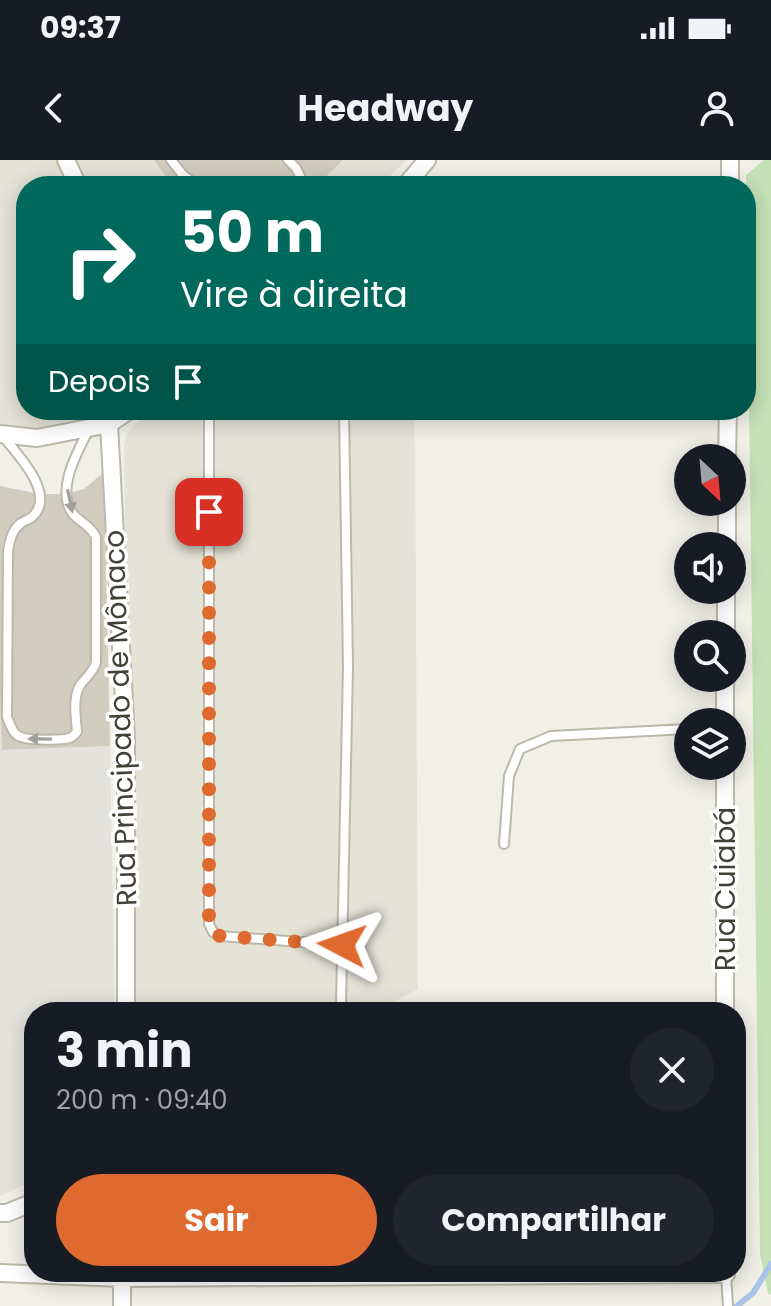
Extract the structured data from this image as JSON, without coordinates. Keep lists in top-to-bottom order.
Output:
{
  "streets": {
    "street": ["Rua Principado de Mônaco", "Rua Cuiabá"]
  },
  "north": "bottom right",
  "page": {
    "status": "09:37",
    "header": "Headway",
    "turn": ["50 m", "Vire à direita"],
    "then": "Depois",
    "heading": ["3 min", "200 m · 09:40"],
    "buttons": ["Sair", "Compartilhar"]
  }
}
